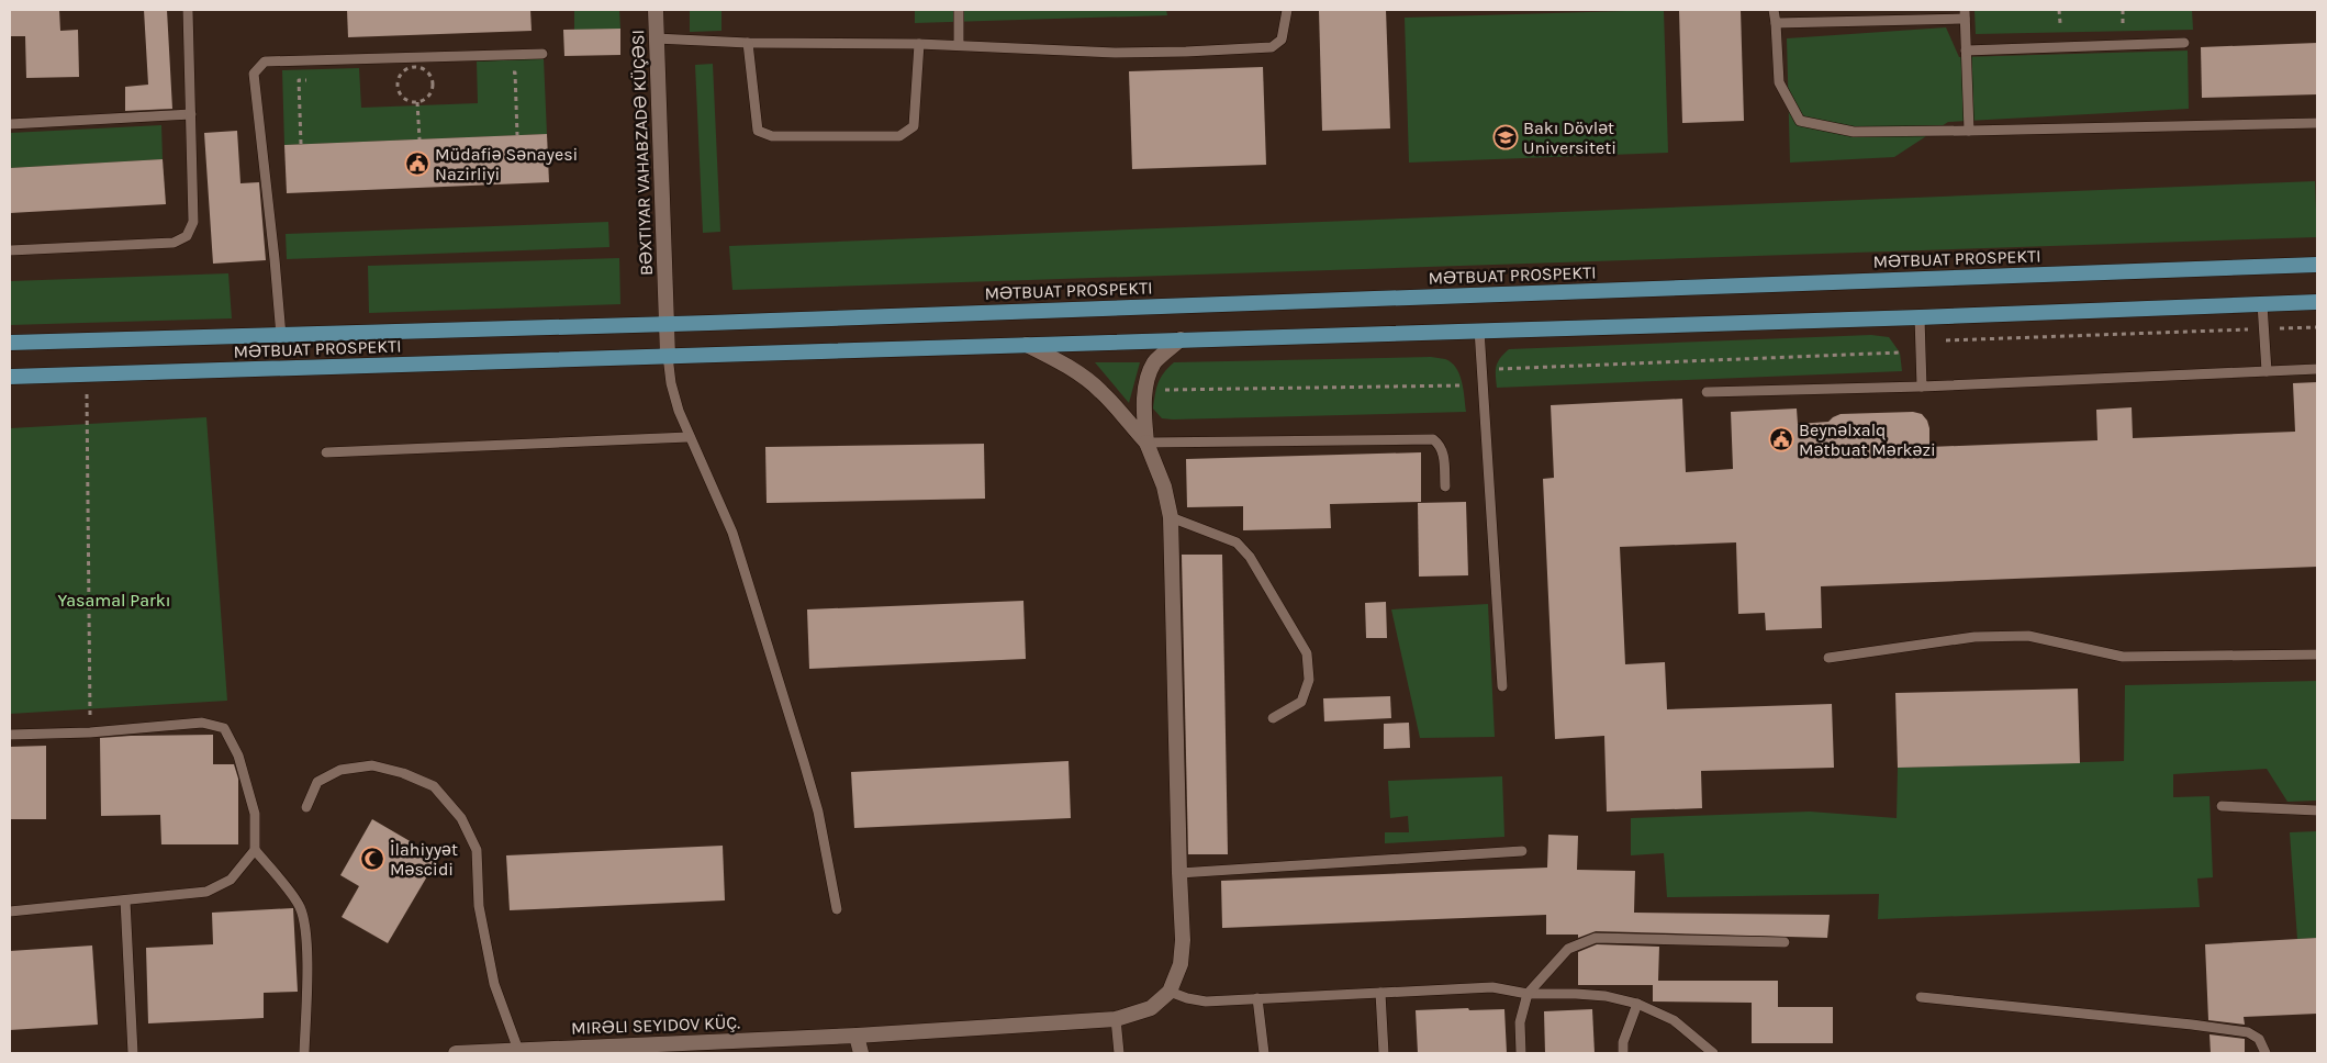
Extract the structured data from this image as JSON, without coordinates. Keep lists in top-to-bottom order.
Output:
{
  "streets": {
    "main road": ["MƏTBUAT PROSPEKTI"],
    "street": ["BƏXTIYAR VAHABZADƏ KÜÇƏSI", "MIRƏLI SEYIDOV KÜÇ."]
  },
  "crossings": [
    ["BƏXTIYAR VAHABZADƏ KÜÇƏSI", "MƏTBUAT PROSPEKTI"]
  ],
  "parks": ["Yasamal Parkı"],
  "places": {
    "school or university": ["Bakı Dövlət Universiteti"],
    "public building": ["Müdafiə Sənayesi Nazirliyi", "Beynəlxalq Mətbuat Mərkəzi"],
    "mosque": ["İlahiyyət Məscidi"]
  }
}
